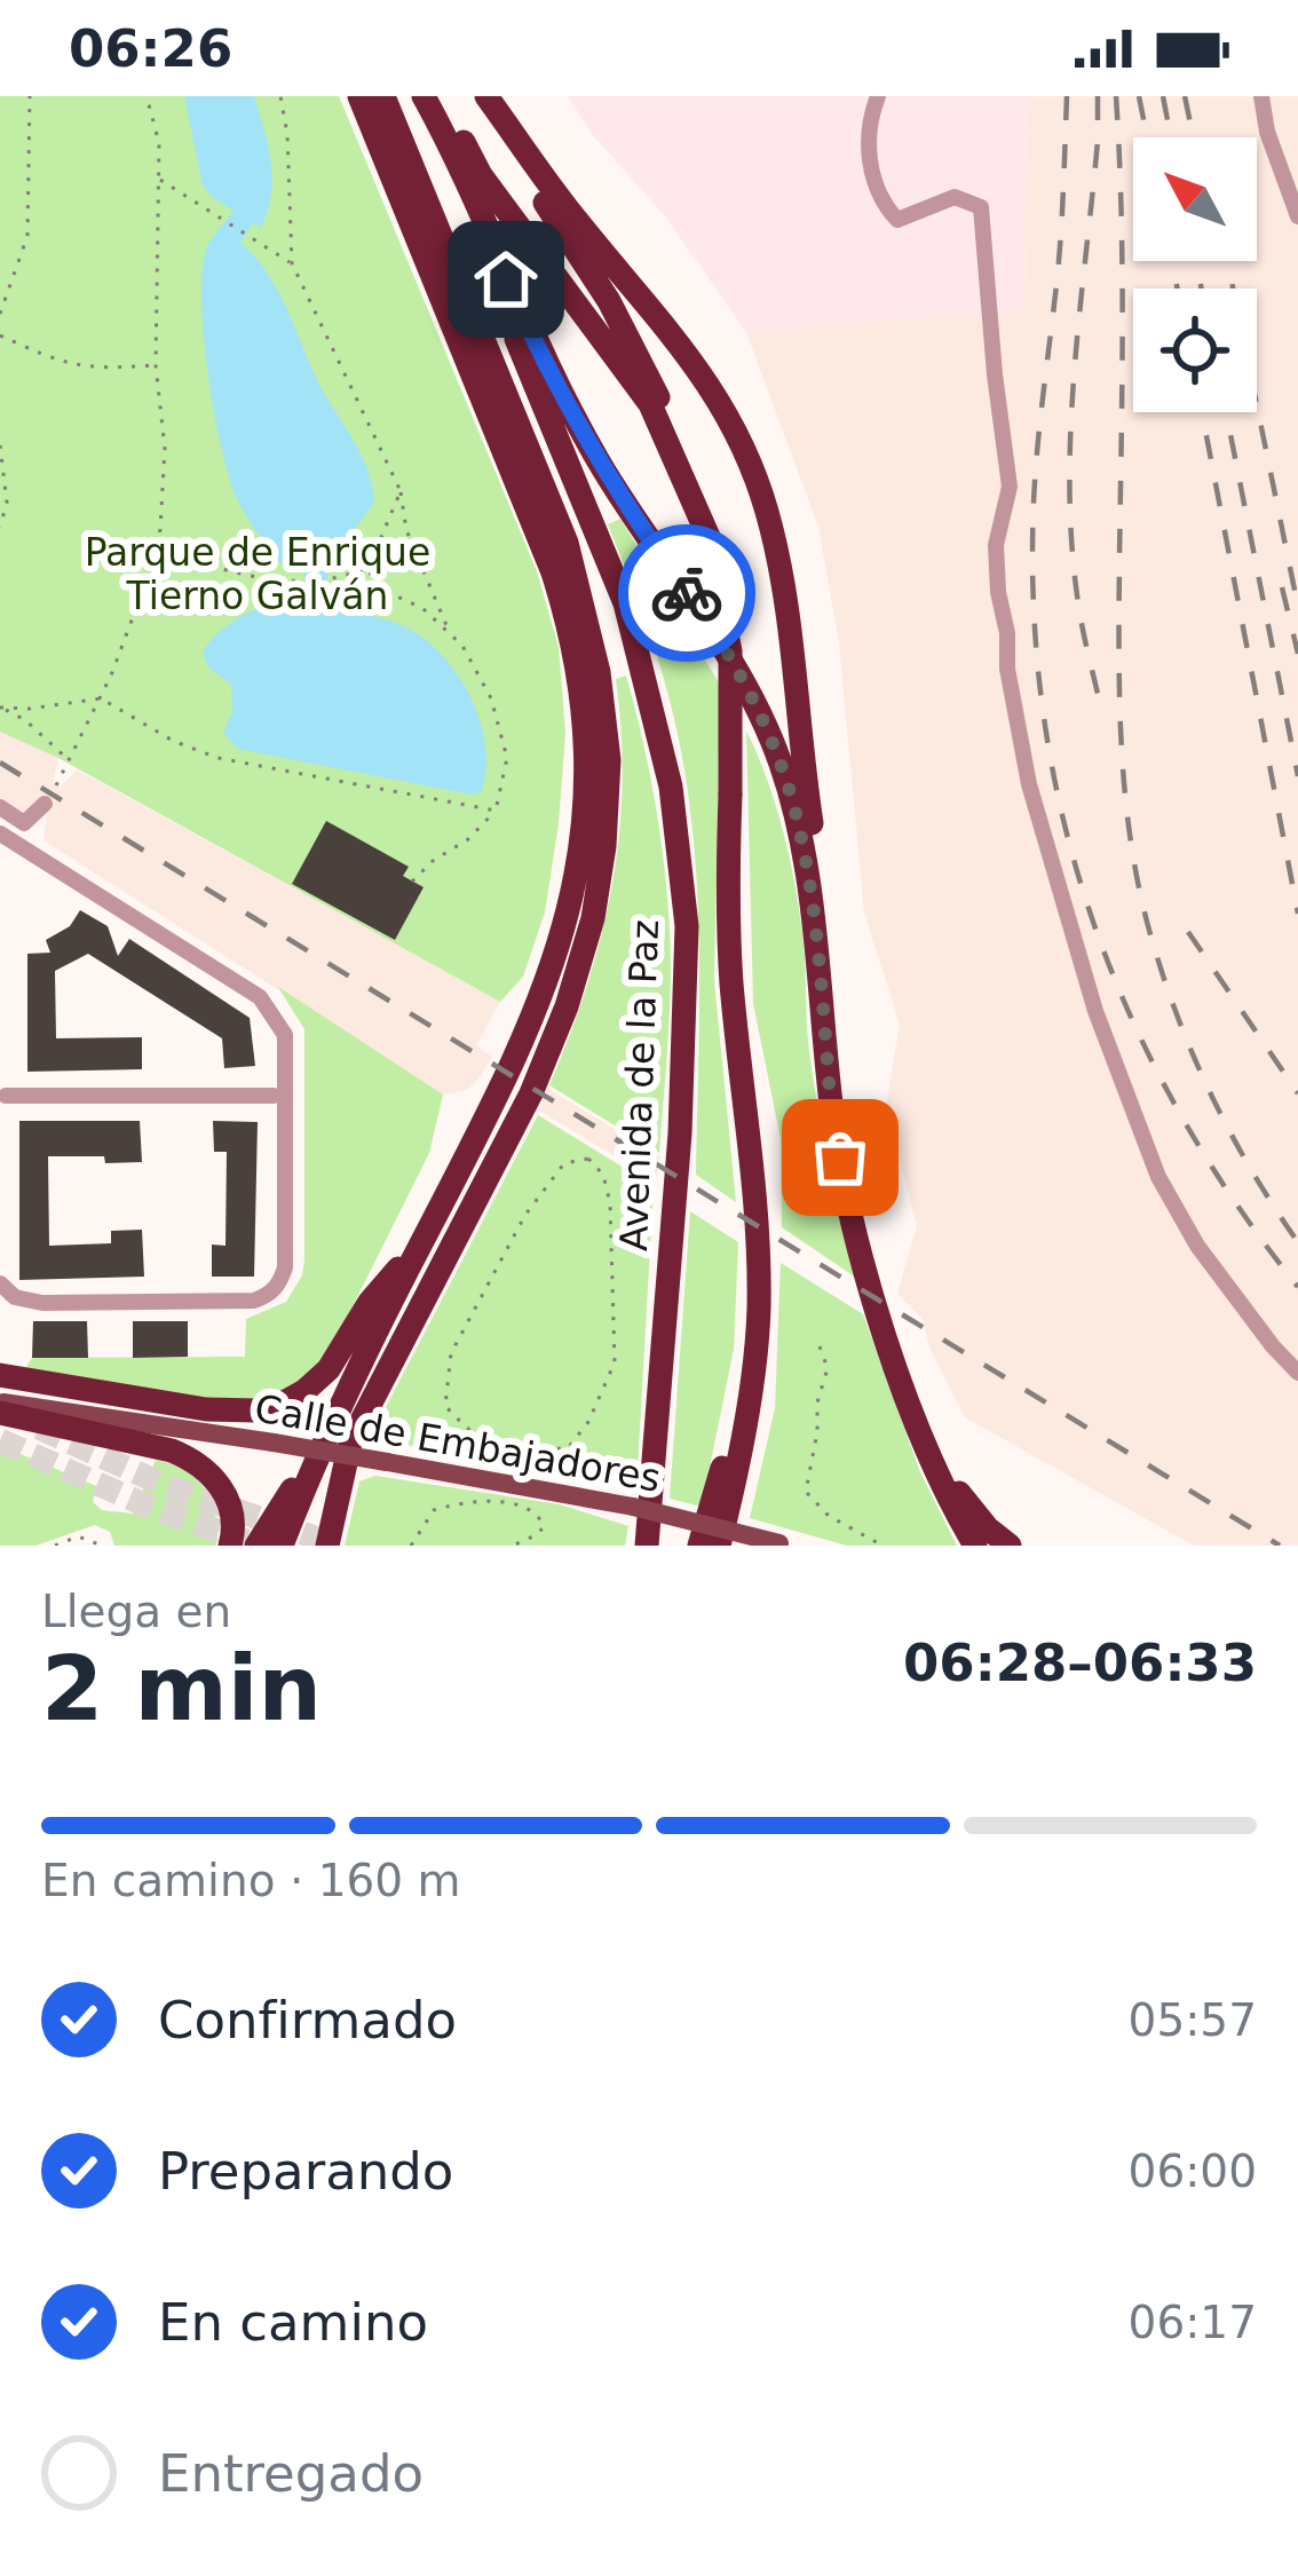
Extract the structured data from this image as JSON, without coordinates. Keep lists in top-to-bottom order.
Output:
{
  "streets": {
    "highway": ["Avenida de la Paz"],
    "main road": ["Calle de Embajadores"]
  },
  "parks": ["Parque de Enrique Tierno Galván"],
  "north": "top left",
  "page": {
    "status": "06:26",
    "heading": ["2 min", "Llega en", "06:28–06:33"],
    "bar": "En camino · 160 m",
    "list": [
      ["Confirmado", "05:57"],
      ["Preparando", "06:00"],
      ["En camino", "06:17"],
      "Entregado"
    ]
  }
}
